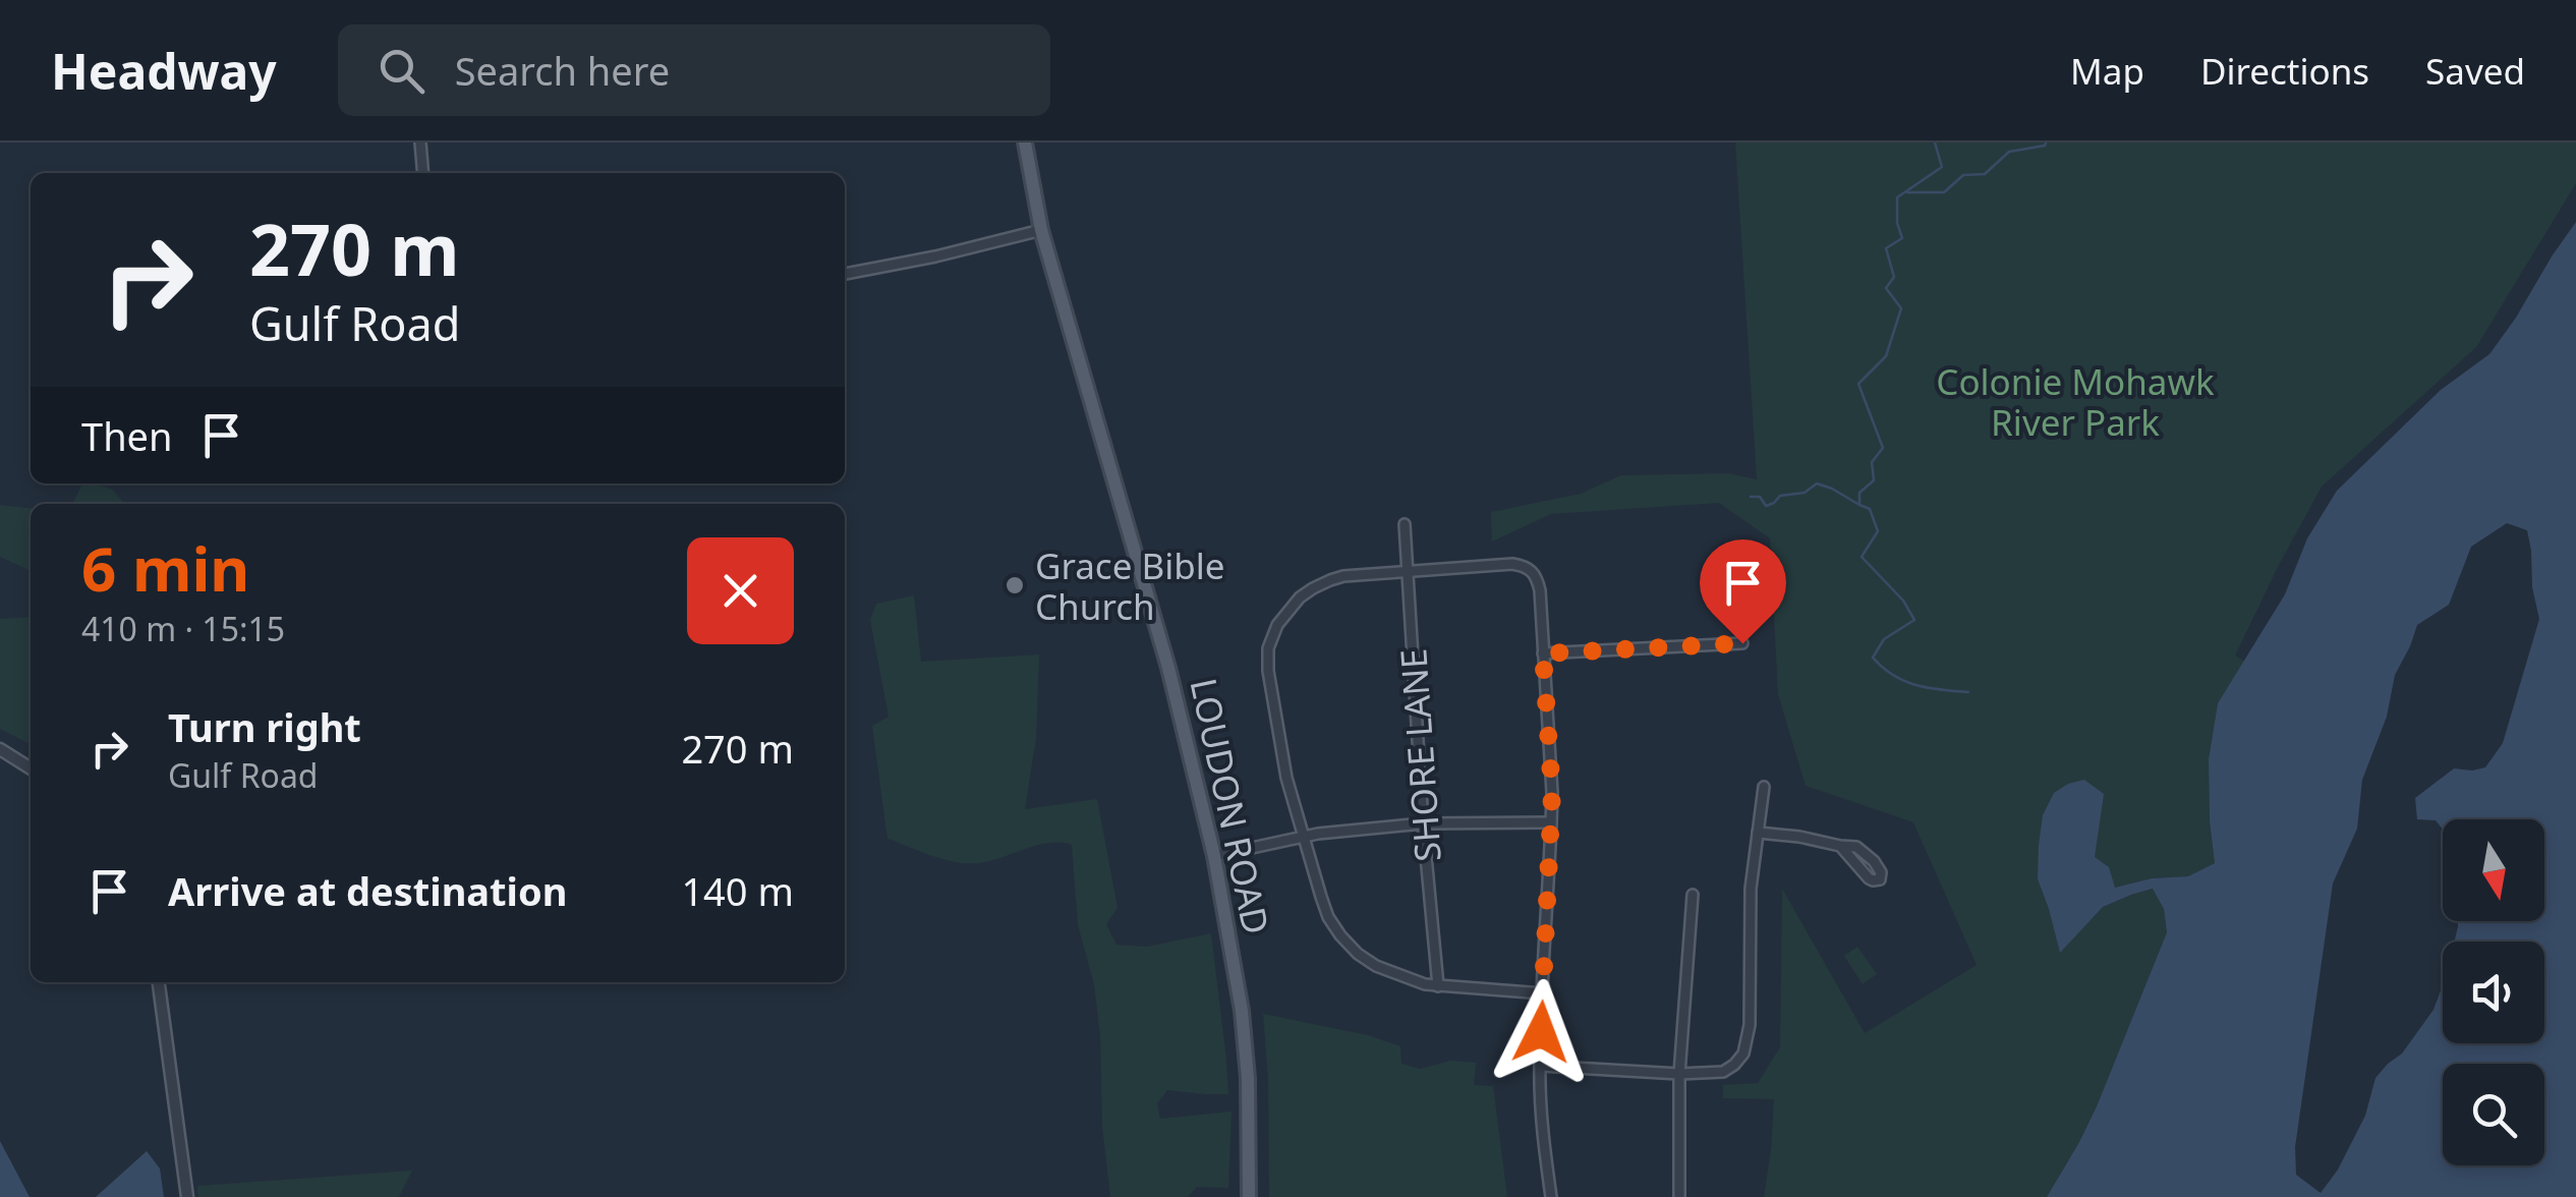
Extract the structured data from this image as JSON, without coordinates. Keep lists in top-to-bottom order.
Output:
{
  "streets": {
    "main road": ["LOUDON ROAD"],
    "street": ["SHORE LANE"]
  },
  "parks": ["Colonie Mohawk River Park"],
  "places": ["Grace Bible Church"],
  "north": "bottom",
  "page": {
    "header": "Headway",
    "search": "Search here",
    "nav": ["Map", "Directions", "Saved"],
    "turn": ["270 m", "Gulf Road"],
    "then": "Then",
    "heading": ["6 min", "410 m · 15:15"],
    "list": [
      {
        "name": "Turn right",
        "note": "Gulf Road",
        "value": "270 m"
      },
      {
        "name": "Arrive at destination",
        "value": "140 m"
      }
    ]
  }
}
